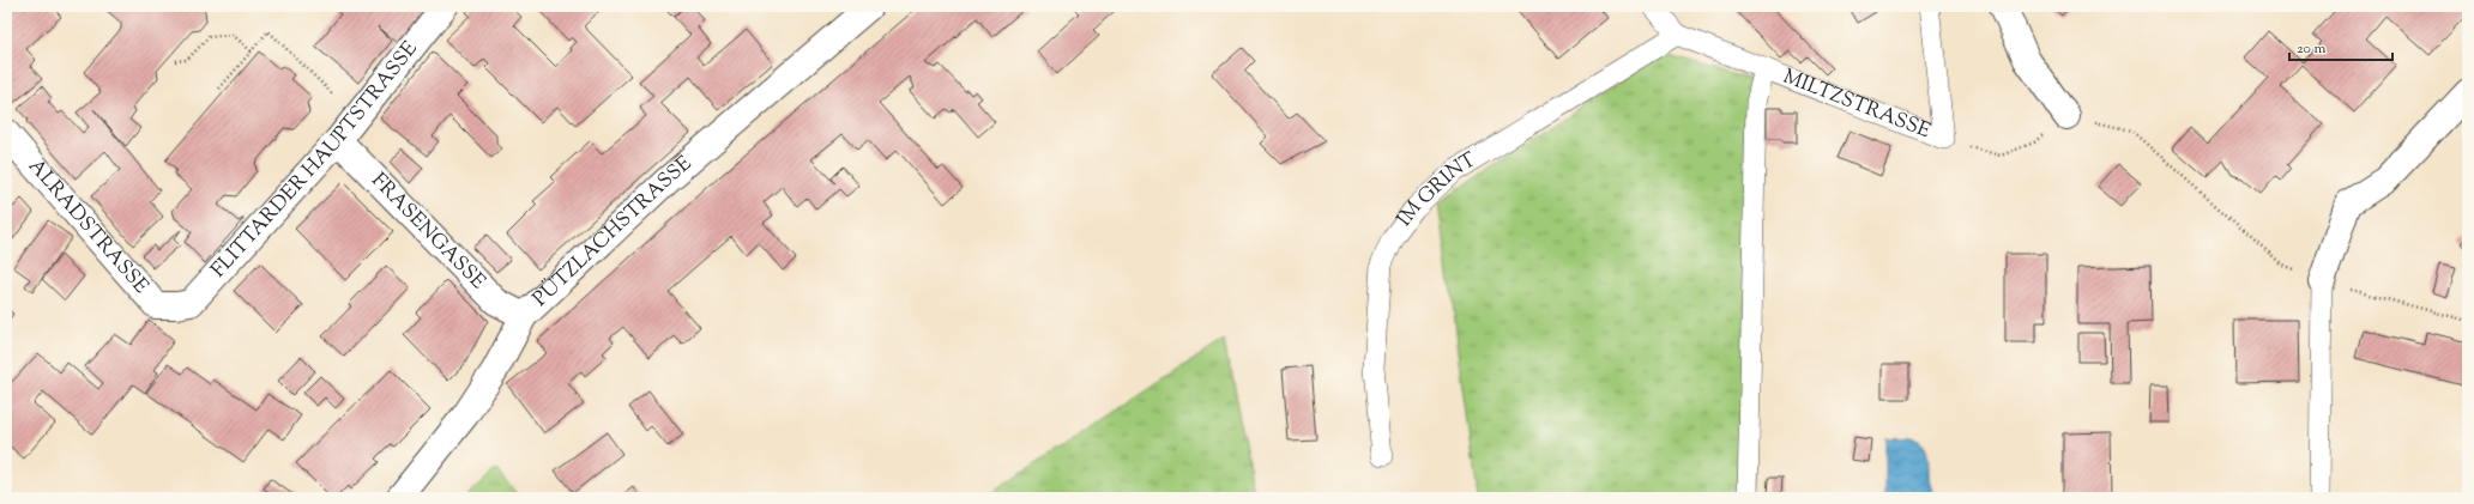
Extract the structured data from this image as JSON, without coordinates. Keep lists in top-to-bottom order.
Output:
{
  "streets": {
    "street": [
      "FLITTARDER HAUPTSTRASSE",
      "ALRADSTRASSE",
      "FRASENGASSE",
      "PÜTZLACHSTRASSE"
    ],
    "lane": ["MILTZSTRASSE", "IM GRINT"]
  },
  "crossings": [
    ["MILTZSTRASSE", "IM GRINT"],
    ["FLITTARDER HAUPTSTRASSE", "ALRADSTRASSE"],
    ["FLITTARDER HAUPTSTRASSE", "FRASENGASSE"],
    ["FRASENGASSE", "PÜTZLACHSTRASSE"]
  ],
  "scale_bar": "20 m"
}
